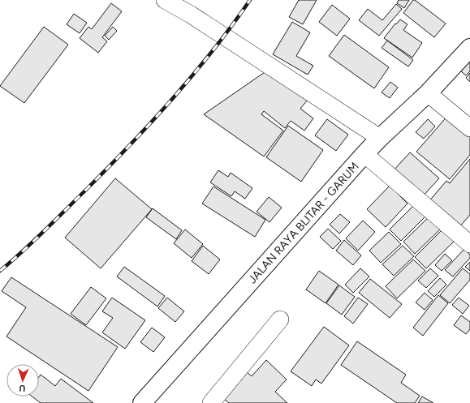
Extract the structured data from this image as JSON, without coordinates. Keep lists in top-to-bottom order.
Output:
{
  "streets": {
    "highway": ["JALAN RAYA BLITAR - GARUM"]
  },
  "north": "bottom"
}
